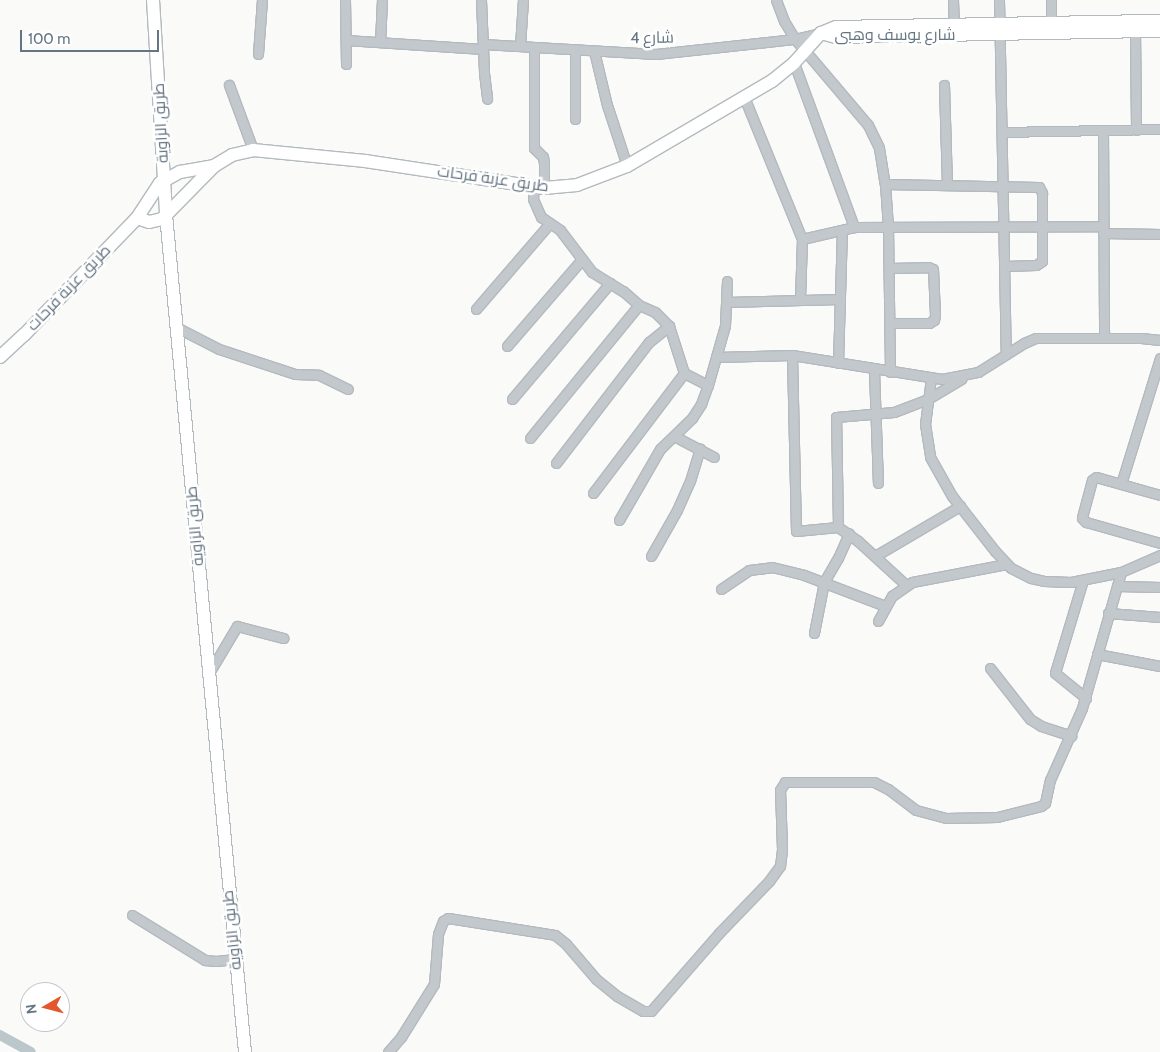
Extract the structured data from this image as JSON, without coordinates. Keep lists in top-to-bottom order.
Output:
{
  "streets": {
    "street": [
      "شارع يوسف وهبى",
      "شارع 4",
      "طريق الزاوية",
      "طريق عزبة فرحات"
    ]
  },
  "crossings": [
    ["شارع يوسف وهبى", "شارع 4"],
    ["شارع يوسف وهبى", "طريق عزبة فرحات"],
    ["شارع 4", "طريق عزبة فرحات"],
    ["طريق الزاوية", "طريق عزبة فرحات"]
  ],
  "scale_bar": "100 m",
  "north": "left"
}
